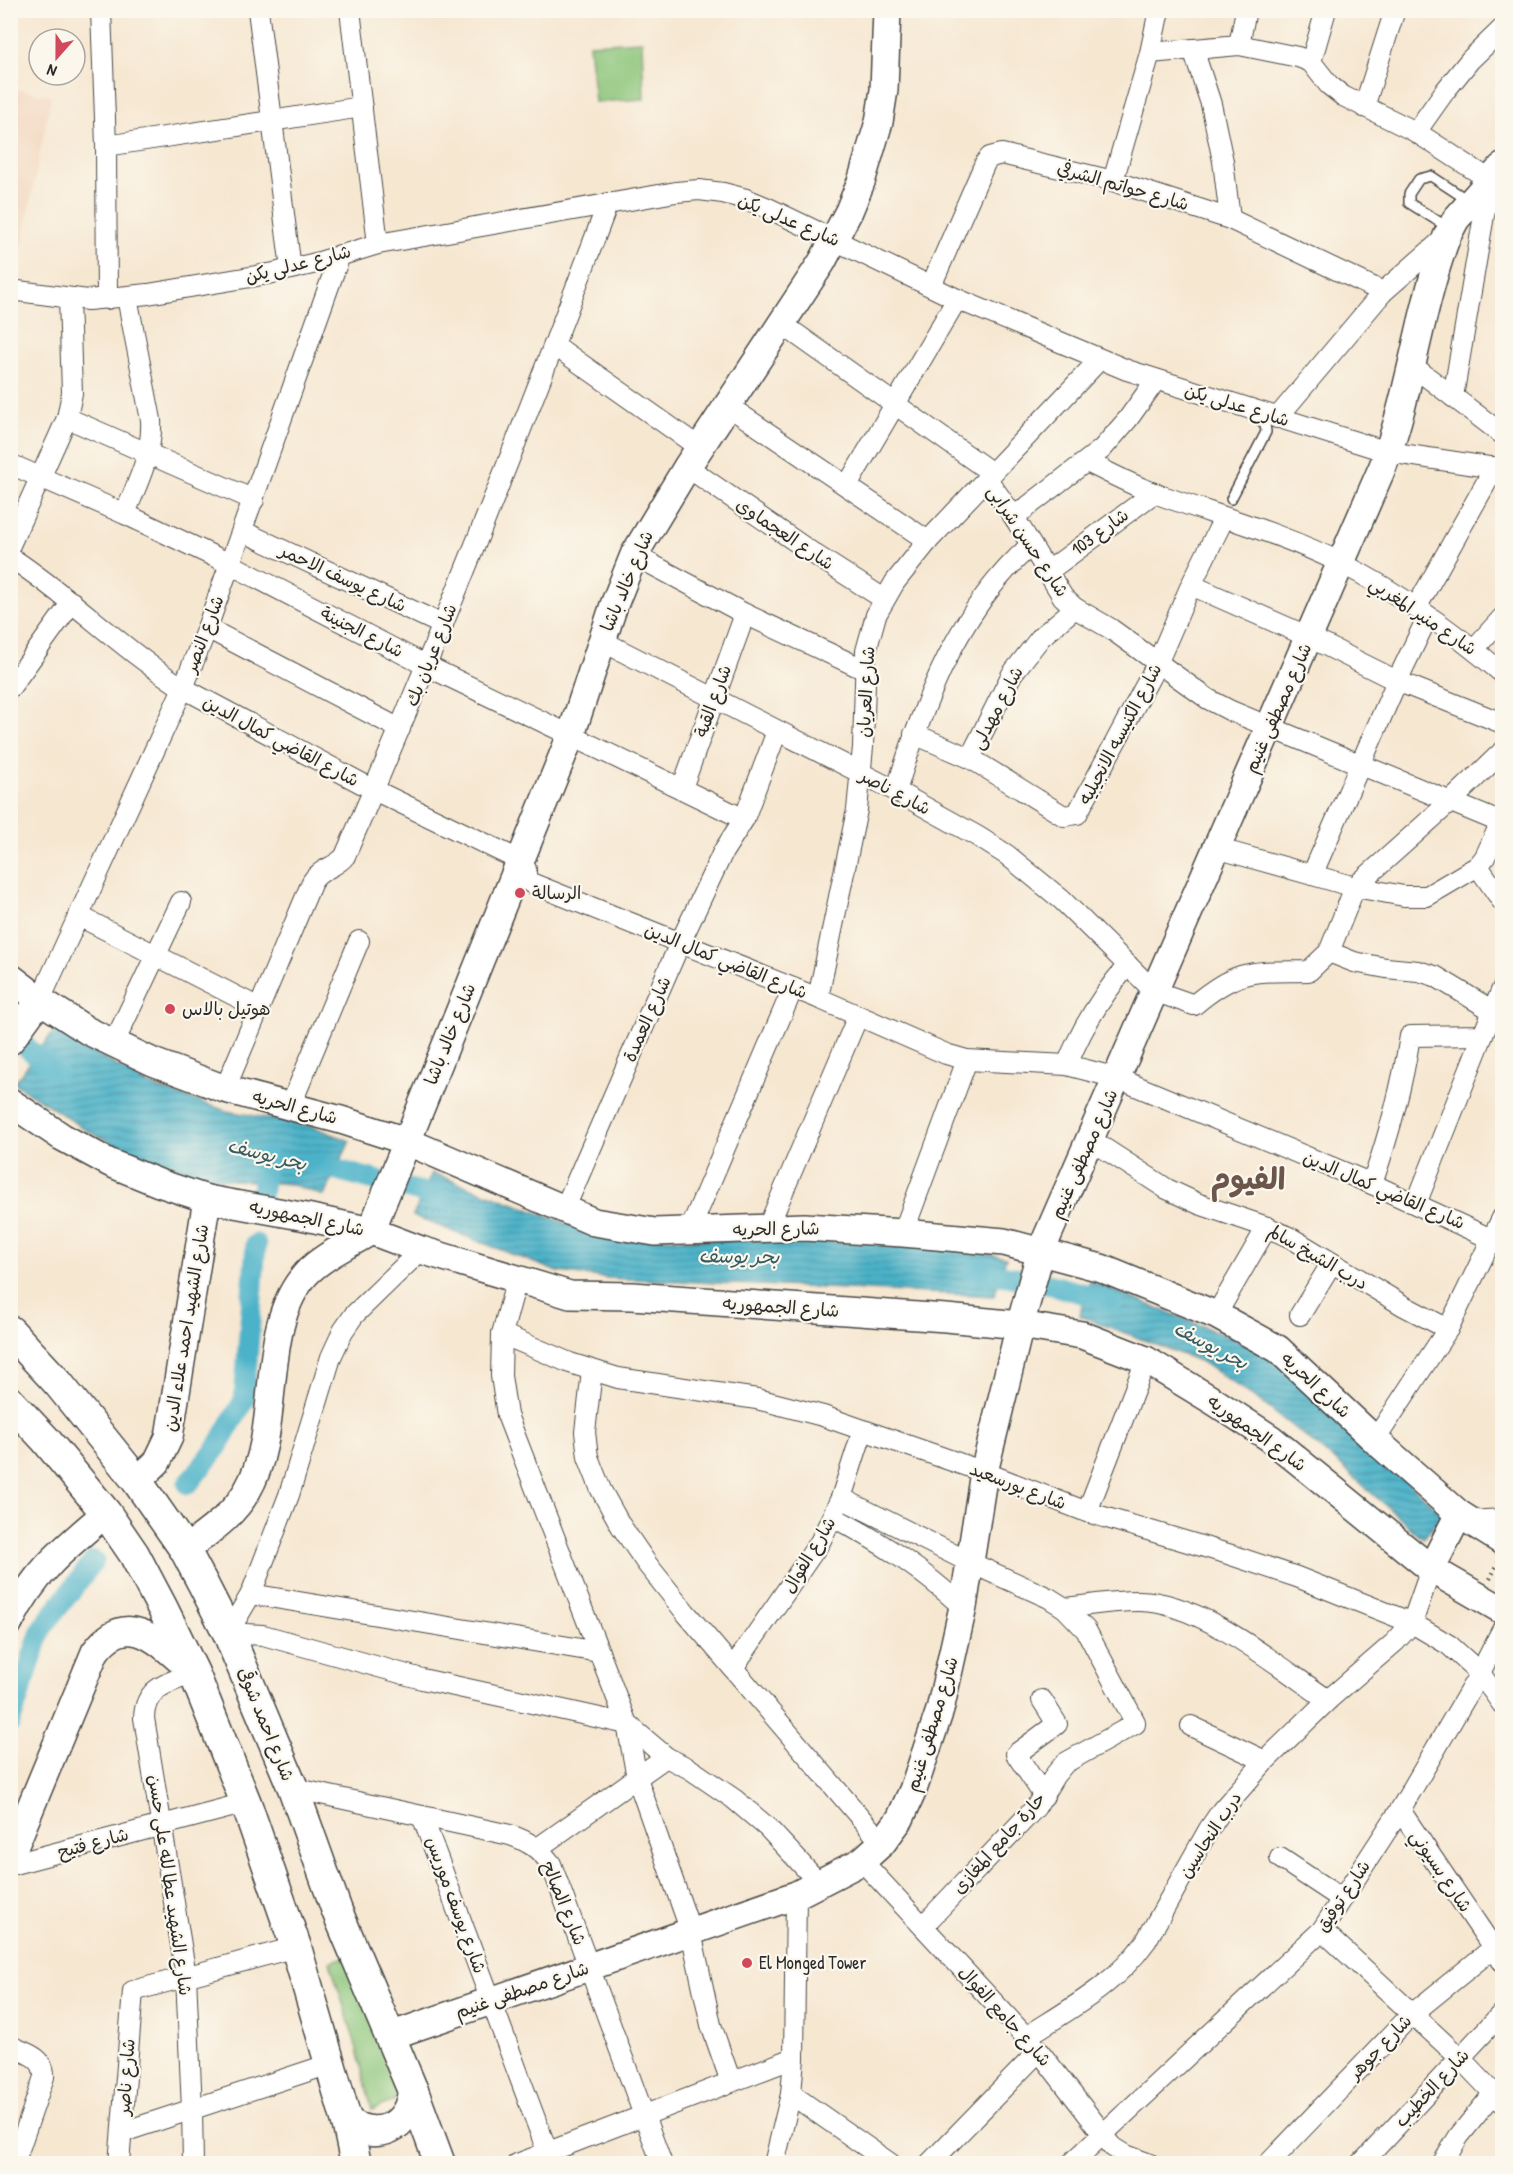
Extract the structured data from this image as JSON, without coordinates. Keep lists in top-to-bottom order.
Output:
{
  "streets": {
    "main road": ["شارع احمد شوقى"],
    "street": [
      "شارع حواتم الشرفي",
      "شارع عدلى يكن",
      "شارع 103",
      "شارع العجماوى",
      "شارع حسن شرابى",
      "شارع يوسف الاحمر",
      "شارع خالد باشا",
      "شارع منير المغربي",
      "شارع الجنينة",
      "شارع النصر",
      "شارع عريان بك",
      "شارع العريان",
      "شارع القبة",
      "شارع مهدلى",
      "شارع مصطفى غنيم",
      "شارع الكنيسه الانجيليه",
      "شارع القاضي كمال الدين",
      "شارع ناصر",
      "شارع العمدة",
      "شارع الحريه",
      "شارع الجمهوريه",
      "درب الشيخ سالم",
      "شارع الشهيد احمد علاء الدين",
      "شارع بورسعيد",
      "شارع الفوال",
      "درب النحاسين",
      "شارع فتيح",
      "حارة جامع المغازى",
      "شارع بسيوني",
      "شارع الشهيد عطا لله على حسن",
      "شارع توفيق",
      "شارع الصالح",
      "شارع يوسف موريس",
      "شارع جامع الفوال",
      "شارع جوهر",
      "شارع الخطيب"
    ]
  },
  "crossings": [
    ["شارع حواتم الشرفي", "شارع عدلى يكن"],
    ["شارع عدلى يكن", "شارع خالد باشا"],
    ["شارع عدلى يكن", "شارع النصر"],
    ["شارع عدلى يكن", "شارع عريان بك"],
    ["شارع عدلى يكن", "شارع العريان"],
    ["شارع عدلى يكن", "شارع مصطفى غنيم"],
    ["شارع 103", "شارع حسن شرابى"],
    ["شارع 103", "شارع منير المغربي"],
    ["شارع العجماوى", "شارع خالد باشا"],
    ["شارع العجماوى", "شارع عريان بك"],
    ["شارع العجماوى", "شارع العريان"],
    ["شارع حسن شرابى", "شارع خالد باشا"],
    ["شارع حسن شرابى", "شارع العريان"],
    ["شارع حسن شرابى", "شارع مهدلى"],
    ["شارع حسن شرابى", "شارع مصطفى غنيم"],
    ["شارع حسن شرابى", "شارع الكنيسه الانجيليه"],
    ["شارع يوسف الاحمر", "شارع النصر"],
    ["شارع يوسف الاحمر", "شارع عريان بك"],
    ["شارع خالد باشا", "شارع الجنينة"],
    ["شارع خالد باشا", "شارع القاضي كمال الدين"],
    ["شارع خالد باشا", "شارع ناصر"],
    ["شارع خالد باشا", "شارع الحريه"],
    ["شارع خالد باشا", "شارع الجمهوريه"],
    ["شارع منير المغربي", "شارع مصطفى غنيم"],
    ["شارع منير المغربي", "شارع الكنيسه الانجيليه"],
    ["شارع الجنينة", "شارع النصر"],
    ["شارع الجنينة", "شارع عريان بك"],
    ["شارع الجنينة", "شارع القبة"],
    ["شارع الجنينة", "شارع العمدة"],
    ["شارع النصر", "شارع القاضي كمال الدين"],
    ["شارع النصر", "شارع الحريه"],
    ["شارع عريان بك", "شارع القاضي كمال الدين"],
    ["شارع عريان بك", "شارع الحريه"],
    ["شارع العريان", "شارع القاضي كمال الدين"],
    ["شارع العريان", "شارع ناصر"],
    ["شارع القبة", "شارع ناصر"],
    ["شارع مهدلى", "شارع الكنيسه الانجيليه"],
    ["شارع مصطفى غنيم", "شارع القاضي كمال الدين"],
    ["شارع مصطفى غنيم", "شارع ناصر"],
    ["شارع مصطفى غنيم", "شارع الحريه"],
    ["شارع مصطفى غنيم", "شارع الجمهوريه"],
    ["شارع مصطفى غنيم", "درب الشيخ سالم"],
    ["شارع مصطفى غنيم", "شارع بورسعيد"],
    ["شارع مصطفى غنيم", "شارع احمد شوقى"],
    ["شارع مصطفى غنيم", "شارع الصالح"],
    ["شارع مصطفى غنيم", "شارع يوسف موريس"],
    ["شارع مصطفى غنيم", "شارع جامع الفوال"],
    ["شارع القاضي كمال الدين", "شارع العمدة"],
    ["شارع ناصر", "شارع العمدة"],
    ["شارع ناصر", "شارع الشهيد عطا لله على حسن"],
    ["شارع العمدة", "شارع الحريه"],
    ["شارع الجمهوريه", "شارع الشهيد احمد علاء الدين"],
    ["شارع الجمهوريه", "درب النحاسين"],
    ["شارع الشهيد احمد علاء الدين", "شارع احمد شوقى"],
    ["شارع بورسعيد", "شارع الفوال"],
    ["شارع بورسعيد", "درب النحاسين"],
    ["شارع بورسعيد", "شارع توفيق"],
    ["شارع بورسعيد", "شارع جامع الفوال"],
    ["شارع الفوال", "شارع جامع الفوال"],
    ["شارع احمد شوقى", "شارع الصالح"],
    ["درب النحاسين", "شارع جامع الفوال"],
    ["شارع فتيح", "شارع الشهيد عطا لله على حسن"],
    ["حارة جامع المغازى", "شارع جامع الفوال"],
    ["شارع بسيوني", "شارع توفيق"],
    ["شارع بسيوني", "شارع جوهر"],
    ["شارع توفيق", "شارع جامع الفوال"],
    ["شارع الصالح", "شارع يوسف موريس"]
  ],
  "districts": ["الفيوم"],
  "water": ["بحر يوسف"],
  "places": ["الرسالة", "هوتيل بالاس", "El Monged Tower"],
  "north": "bottom"
}
